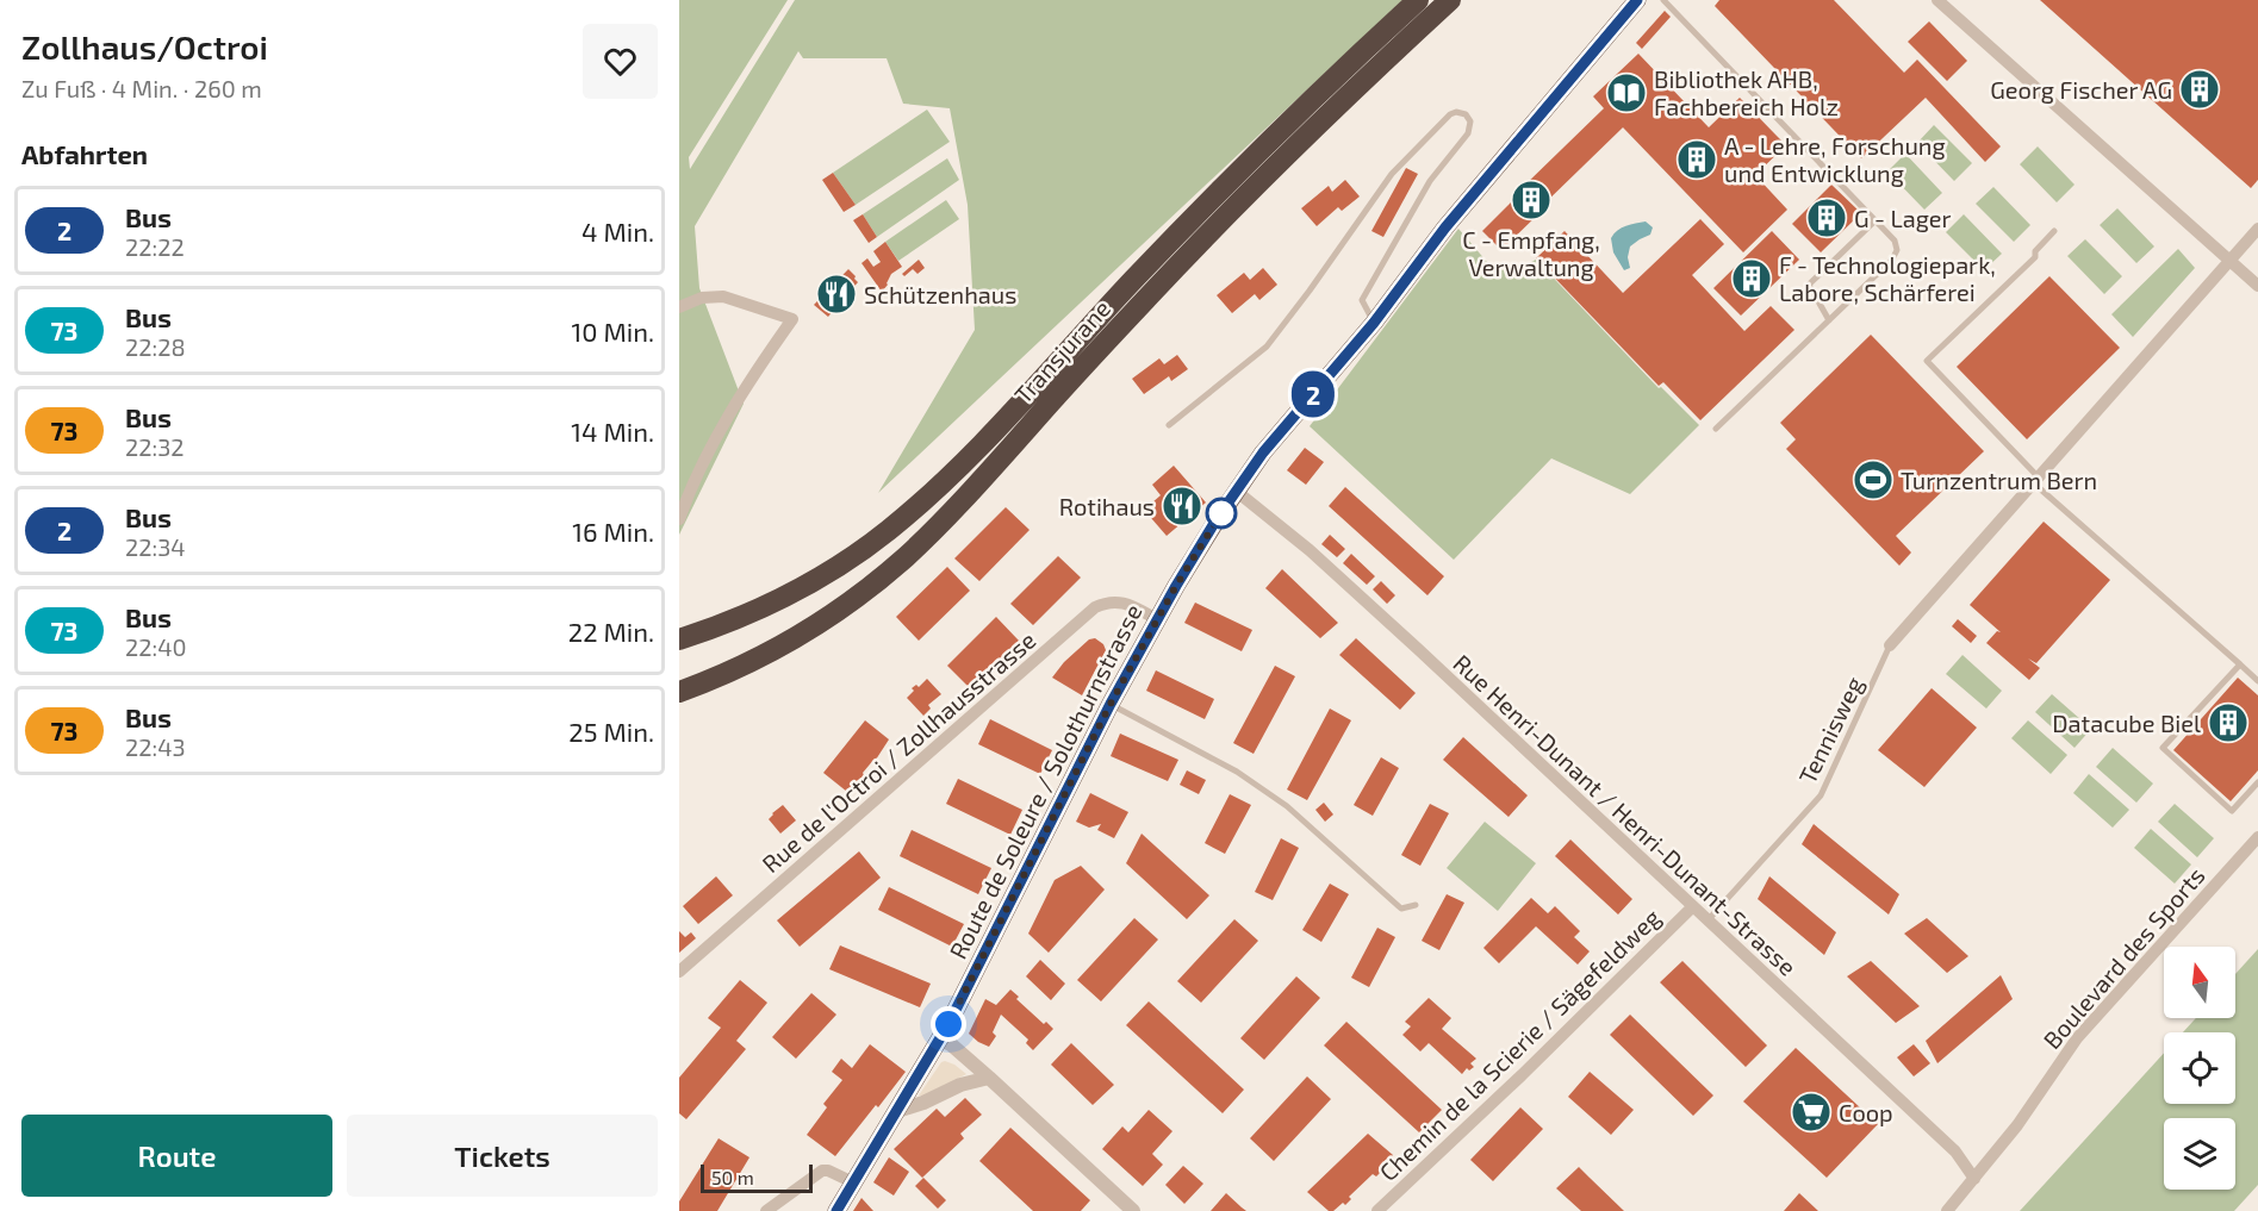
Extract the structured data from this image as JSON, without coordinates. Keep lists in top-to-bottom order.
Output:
{
  "streets": {
    "highway": ["Transjurane"],
    "main road": ["Route de Soleure / Solothurnstrasse"],
    "street": [
      "Rue de l'Octroi / Zollhausstrasse",
      "Rue Henri-Dunant / Henri-Dunant-Strasse",
      "Boulevard des Sports",
      "Chemin de la Scierie / Sägefeldweg"
    ],
    "lane": ["Tennisweg"]
  },
  "crossings": [
    ["Tennisweg", "Rue Henri-Dunant / Henri-Dunant-Strasse"],
    ["Rue de l'Octroi / Zollhausstrasse", "Route de Soleure / Solothurnstrasse"],
    ["Route de Soleure / Solothurnstrasse", "Rue Henri-Dunant / Henri-Dunant-Strasse"],
    ["Rue Henri-Dunant / Henri-Dunant-Strasse", "Boulevard des Sports"],
    ["Rue Henri-Dunant / Henri-Dunant-Strasse", "Chemin de la Scierie / Sägefeldweg"]
  ],
  "places": {
    "building": [
      "Georg Fischer AG",
      "A - Lehre, Forschung und Entwicklung",
      "C - Empfang, Verwaltung",
      "G - Lager",
      "F - Technologiepark, Labore, Schärferei",
      "Datacube Biel"
    ],
    "library": ["Bibliothek AHB, Fachbereich Holz"],
    "restaurant": ["Schützenhaus", "Rotihaus"],
    "sports": ["Turnzentrum Bern"],
    "supermarket": ["Coop"]
  },
  "lines": ["bus line 2"],
  "scale_bar": "50 m",
  "north": "top",
  "page": {
    "heading": [
      ["Zollhaus/Octroi", "Zu Fuß · 4 Min. · 260 m"],
      "Abfahrten"
    ],
    "on_map": "2",
    "list": [
      {
        "mark": "2",
        "name": "Bus",
        "note": "22:22",
        "value": "4 Min."
      },
      {
        "mark": "73",
        "name": "Bus",
        "note": "22:28",
        "value": "10 Min."
      },
      {
        "mark": "73",
        "name": "Bus",
        "note": "22:32",
        "value": "14 Min."
      },
      {
        "mark": "2",
        "name": "Bus",
        "note": "22:34",
        "value": "16 Min."
      },
      {
        "mark": "73",
        "name": "Bus",
        "note": "22:40",
        "value": "22 Min."
      },
      {
        "mark": "73",
        "name": "Bus",
        "note": "22:43",
        "value": "25 Min."
      }
    ],
    "buttons": ["Route", "Tickets"],
    "scale": "50 m"
  }
}
